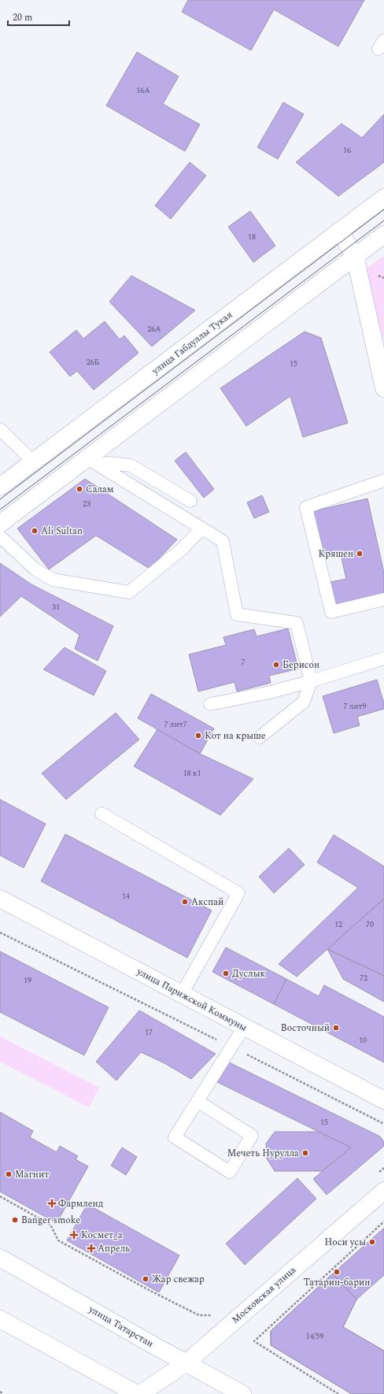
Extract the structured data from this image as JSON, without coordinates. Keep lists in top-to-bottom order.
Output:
{
  "streets": {
    "street": [
      "улица Габдуллы Тукая",
      "улица Парижской Коммуны",
      "Московская улица",
      "улица Татарстан"
    ]
  },
  "crossings": [
    ["Московская улица", "улица Татарстан"]
  ],
  "places": {
    "other": [
      "Салам",
      "Ali Sultan",
      "Кряшен",
      "Берисон",
      "Кот на крыше",
      "Акспай",
      "Дуслык",
      "Восточный",
      "Мечеть Нурулла",
      "Магнит",
      "Banger smoke",
      "Носи усы",
      "Татарин-барин",
      "Жар свежар"
    ],
    "health": ["Фармленд", "Космет_а", "Апрель"]
  },
  "house_numbers": [
    "16А",
    "16",
    "18",
    "26А",
    "26Б",
    "15",
    "23",
    "31",
    "7",
    "7 лит9",
    "7 лит7",
    "18 к1",
    "14",
    "12",
    "70",
    "72",
    "19",
    "17",
    "10",
    "15",
    "14/59"
  ],
  "scale_bar": "20 m"
}
